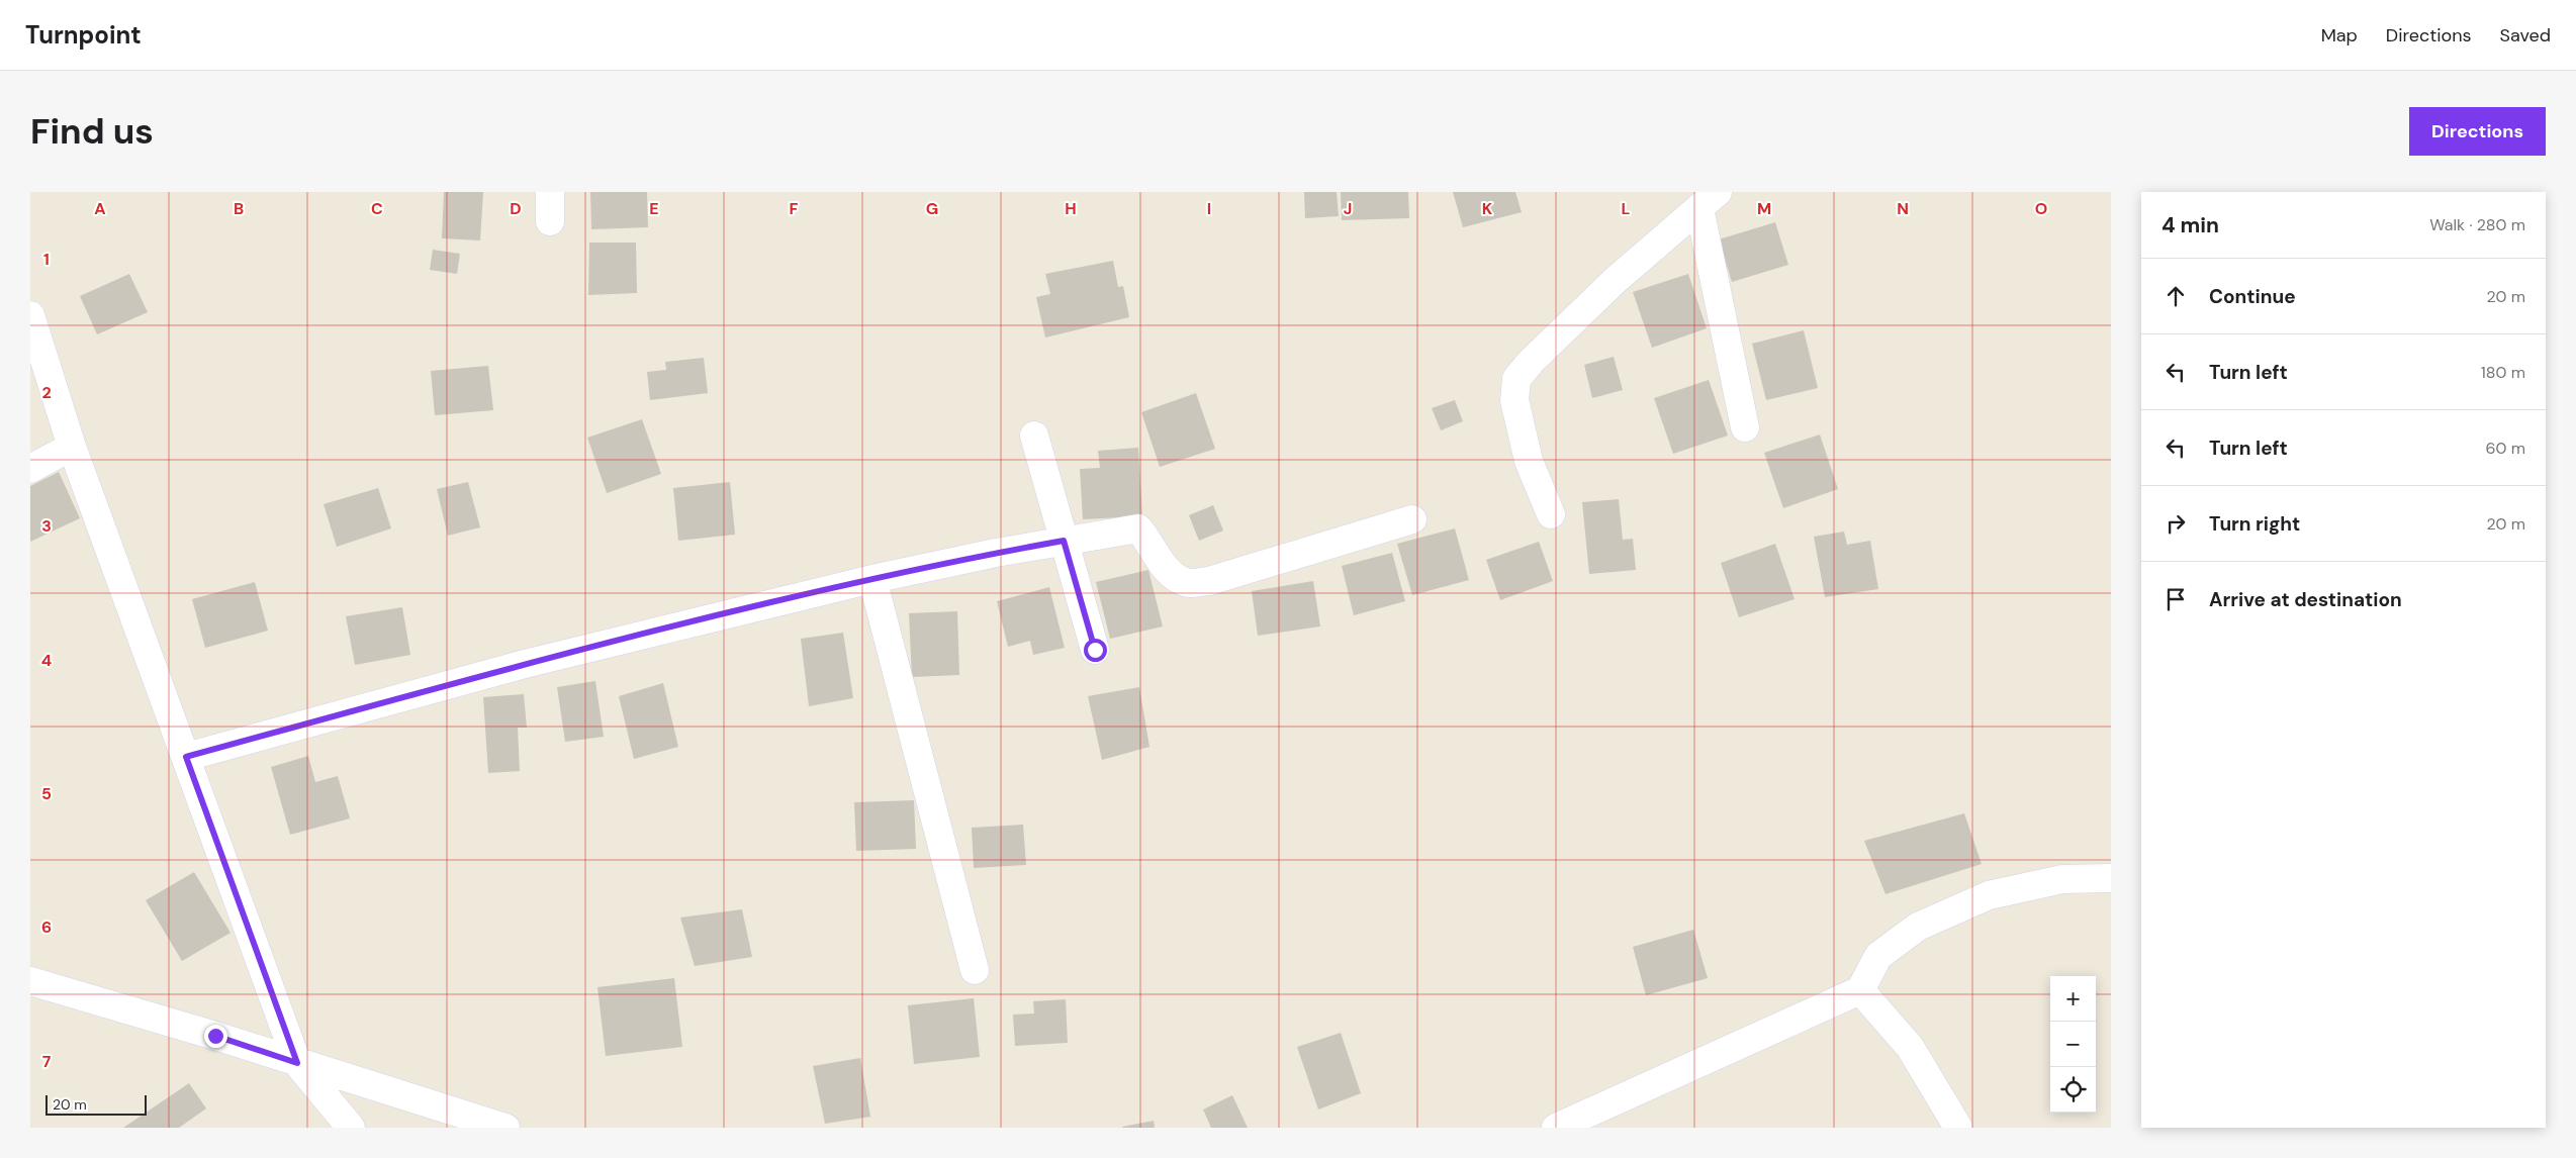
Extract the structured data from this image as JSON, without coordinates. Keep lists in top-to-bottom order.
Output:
{
  "scale_bar": "20 m",
  "page": {
    "header": "Turnpoint",
    "nav": ["Map", "Directions", "Saved"],
    "buttons": "Directions",
    "title": "Find us",
    "heading": ["4 min", "Walk · 280 m"],
    "list": [
      ["Continue", "20 m"],
      ["Turn left", "180 m"],
      ["Turn left", "60 m"],
      ["Turn right", "20 m"],
      "Arrive at destination"
    ],
    "map_buttons": ["+", "−"],
    "scale": "20 m"
  },
  "grid": {
    "columns": [
      "A",
      "B",
      "C",
      "D",
      "E",
      "F",
      "G",
      "H",
      "I",
      "J",
      "K",
      "L",
      "M",
      "N",
      "O"
    ],
    "rows": [
      "1",
      "2",
      "3",
      "4",
      "5",
      "6",
      "7"
    ]
  }
}
